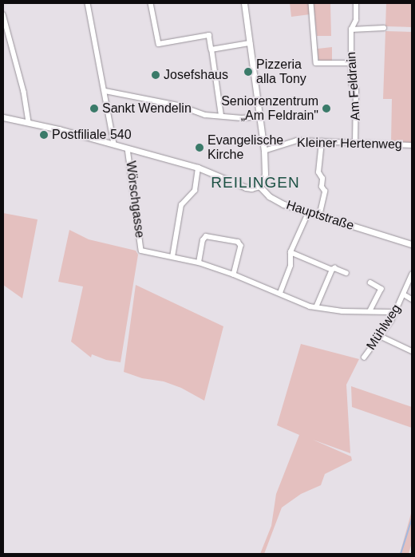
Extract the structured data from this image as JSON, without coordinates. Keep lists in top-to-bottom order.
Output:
{
  "streets": {
    "street": [
      "Am Feldrain",
      "Kleiner Hertenweg",
      "Wörschgasse",
      "Hauptstraße",
      "Mühlweg"
    ]
  },
  "crossings": [
    ["Am Feldrain", "Kleiner Hertenweg"]
  ],
  "districts": ["REILINGEN"],
  "places": [
    "Pizzeria alla Tony",
    "Josefshaus",
    "Sankt Wendelin",
    "Seniorenzentrum „Am Feldrain\"",
    "Postfiliale 540",
    "Evangelische Kirche"
  ]
}
